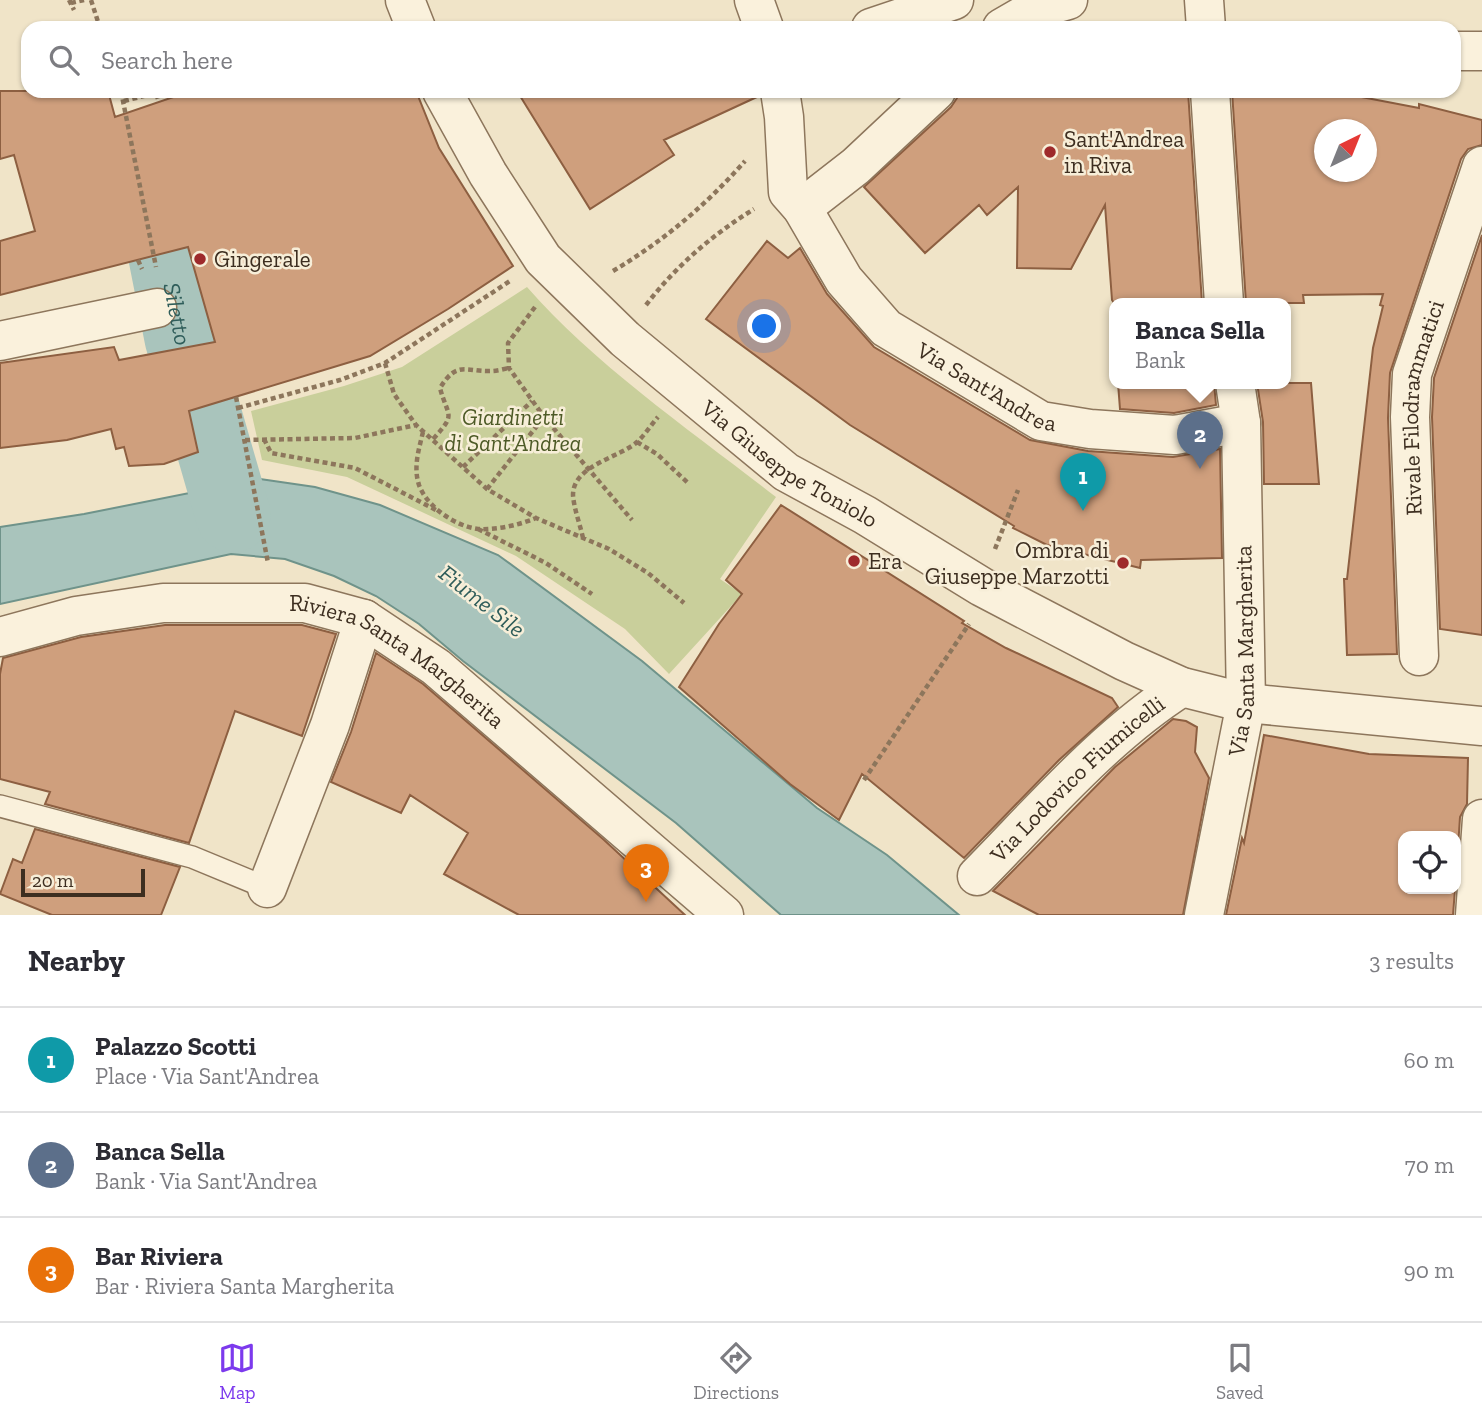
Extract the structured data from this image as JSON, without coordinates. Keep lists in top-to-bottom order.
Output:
{
  "streets": {
    "street": [
      "Via Sant'Andrea",
      "Rivale Filodrammatici",
      "Via Giuseppe Toniolo",
      "Via Santa Margherita",
      "Riviera Santa Margherita",
      "Via Lodovico Fiumicelli"
    ]
  },
  "crossings": [
    ["Via Sant'Andrea", "Via Santa Margherita"],
    ["Via Giuseppe Toniolo", "Via Santa Margherita"],
    ["Via Giuseppe Toniolo", "Via Lodovico Fiumicelli"]
  ],
  "water": ["Siletto", "Fiume Sile"],
  "parks": ["Giardinetti di Sant'Andrea"],
  "places": [
    "Sant'Andrea in Riva",
    "Gingerale",
    "Era",
    "Ombra di Giuseppe Marzotti"
  ],
  "scale_bar": "20 m",
  "north": "top right",
  "page": {
    "search": "Search here",
    "popup": ["Banca Sella", "Bank"],
    "pins": ["2", "1", "3"],
    "scale": "20 m",
    "heading": ["Nearby", "3 results"],
    "list": [
      {
        "mark": "1",
        "name": "Palazzo Scotti",
        "note": "Place · Via Sant'Andrea",
        "value": "60 m"
      },
      {
        "mark": "2",
        "name": "Banca Sella",
        "note": "Bank · Via Sant'Andrea",
        "value": "70 m"
      },
      {
        "mark": "3",
        "name": "Bar Riviera",
        "note": "Bar · Riviera Santa Margherita",
        "value": "90 m"
      }
    ],
    "nav": ["Map", "Directions", "Saved"]
  }
}
